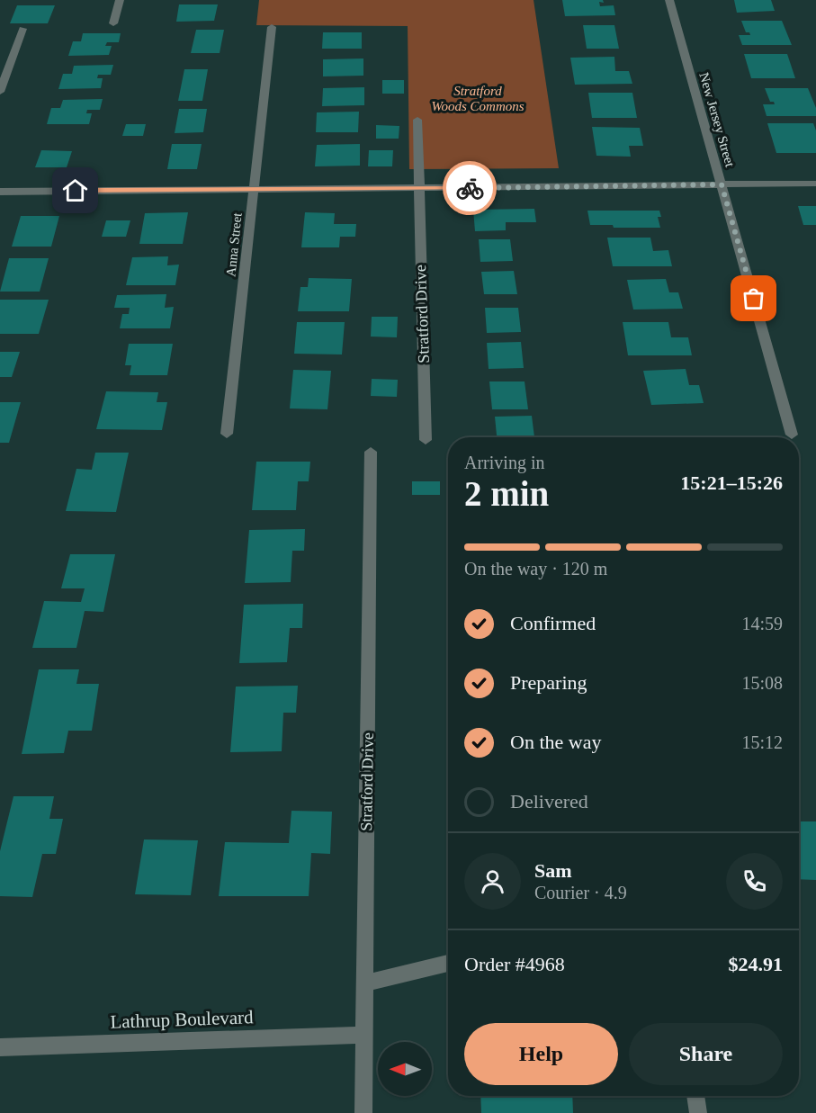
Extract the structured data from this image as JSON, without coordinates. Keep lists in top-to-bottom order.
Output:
{
  "streets": {
    "street": [
      "New Jersey Street",
      "Anna Street",
      "Stratford Drive",
      "Lathrup Boulevard"
    ]
  },
  "crossings": [
    ["Stratford Drive", "Lathrup Boulevard"]
  ],
  "parks": ["Stratford Woods Commons"],
  "north": "left",
  "page": {
    "heading": ["2 min", "Arriving in", "15:21–15:26"],
    "panel": [
      "Sam",
      "Courier · 4.9",
      "Order #4968",
      "$24.91"
    ],
    "bar": "On the way · 120 m",
    "list": [
      ["Confirmed", "14:59"],
      ["Preparing", "15:08"],
      ["On the way", "15:12"],
      "Delivered"
    ],
    "buttons": ["Help", "Share"]
  }
}
